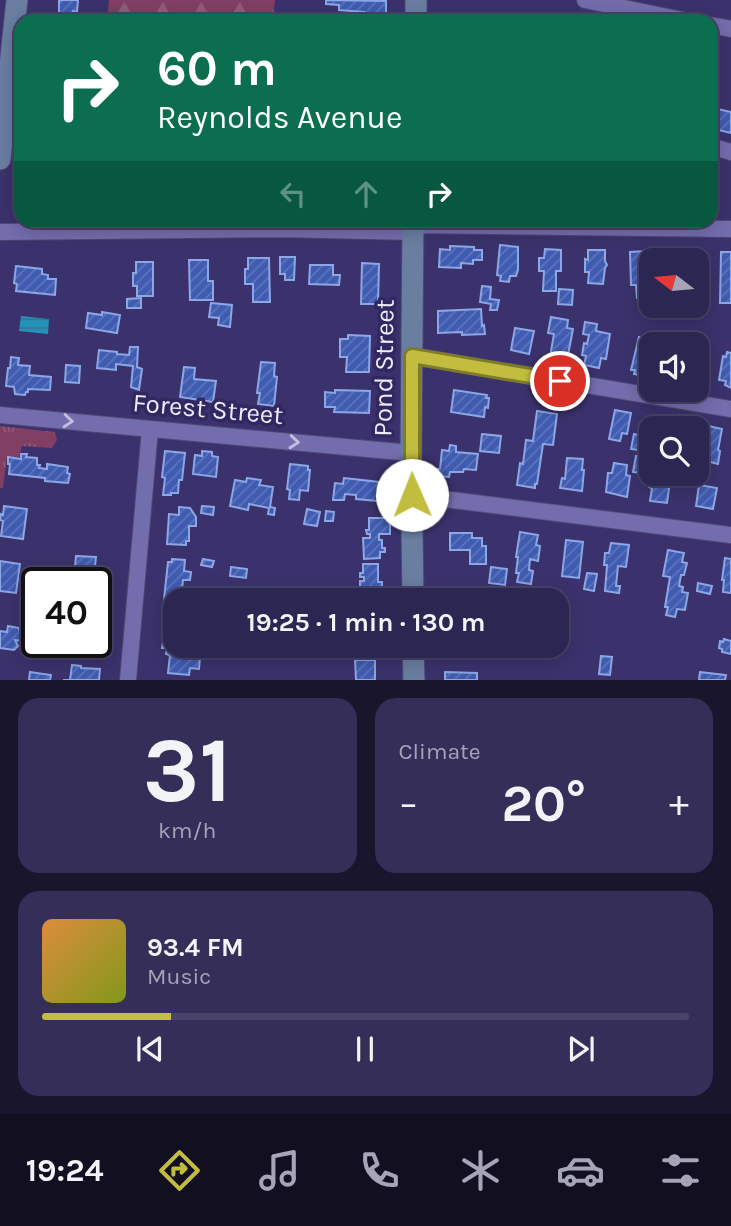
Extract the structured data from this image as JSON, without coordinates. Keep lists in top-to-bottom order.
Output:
{
  "streets": {
    "street": ["Pond Street", "Forest Street"]
  },
  "crossings": [
    ["Pond Street", "Forest Street"]
  ],
  "one_way": ["Forest Street"],
  "north": "left",
  "page": {
    "turn": ["60 m", "Reynolds Avenue"],
    "limit": "40",
    "trip": "19:25 · 1 min · 130 m",
    "tile": [
      ["31", "km/h"],
      "Climate"
    ],
    "heat": ["−", "20°", "+"],
    "song": ["93.4 FM", "Music"],
    "tabs": "19:24"
  }
}
